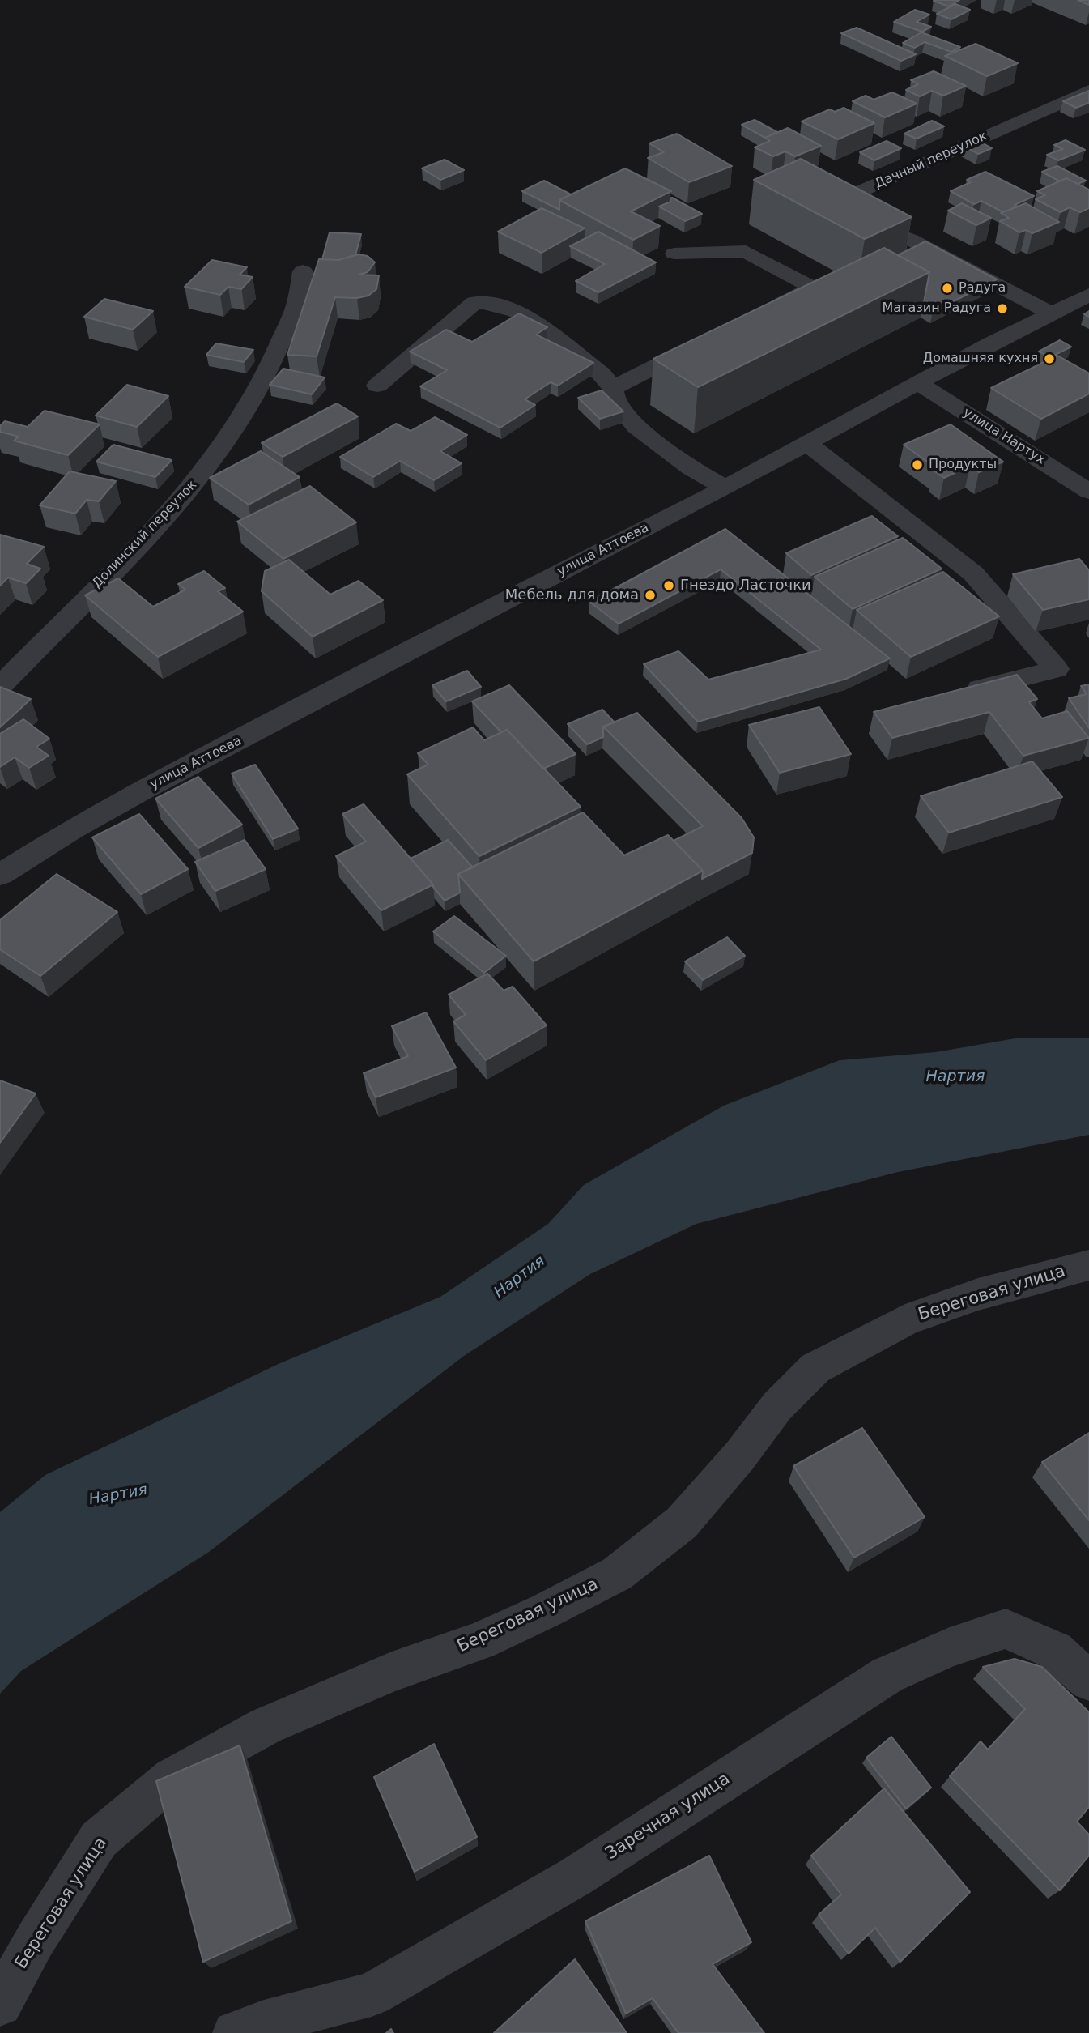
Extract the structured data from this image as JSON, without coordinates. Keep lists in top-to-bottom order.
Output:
{
  "streets": {
    "street": [
      "Дачный переулок",
      "улица Нартух",
      "Долинский переулок",
      "улица Аттоева",
      "Береговая улица",
      "Заречная улица"
    ]
  },
  "crossings": [
    ["Дачный переулок", "улица Аттоева"],
    ["улица Нартух", "улица Аттоева"]
  ],
  "water": ["Нартия"],
  "places": [
    "Радуга",
    "Магазин Радуга",
    "Домашняя кухня",
    "Продукты",
    "Гнездо Ласточки",
    "Мебель для дома"
  ]
}
